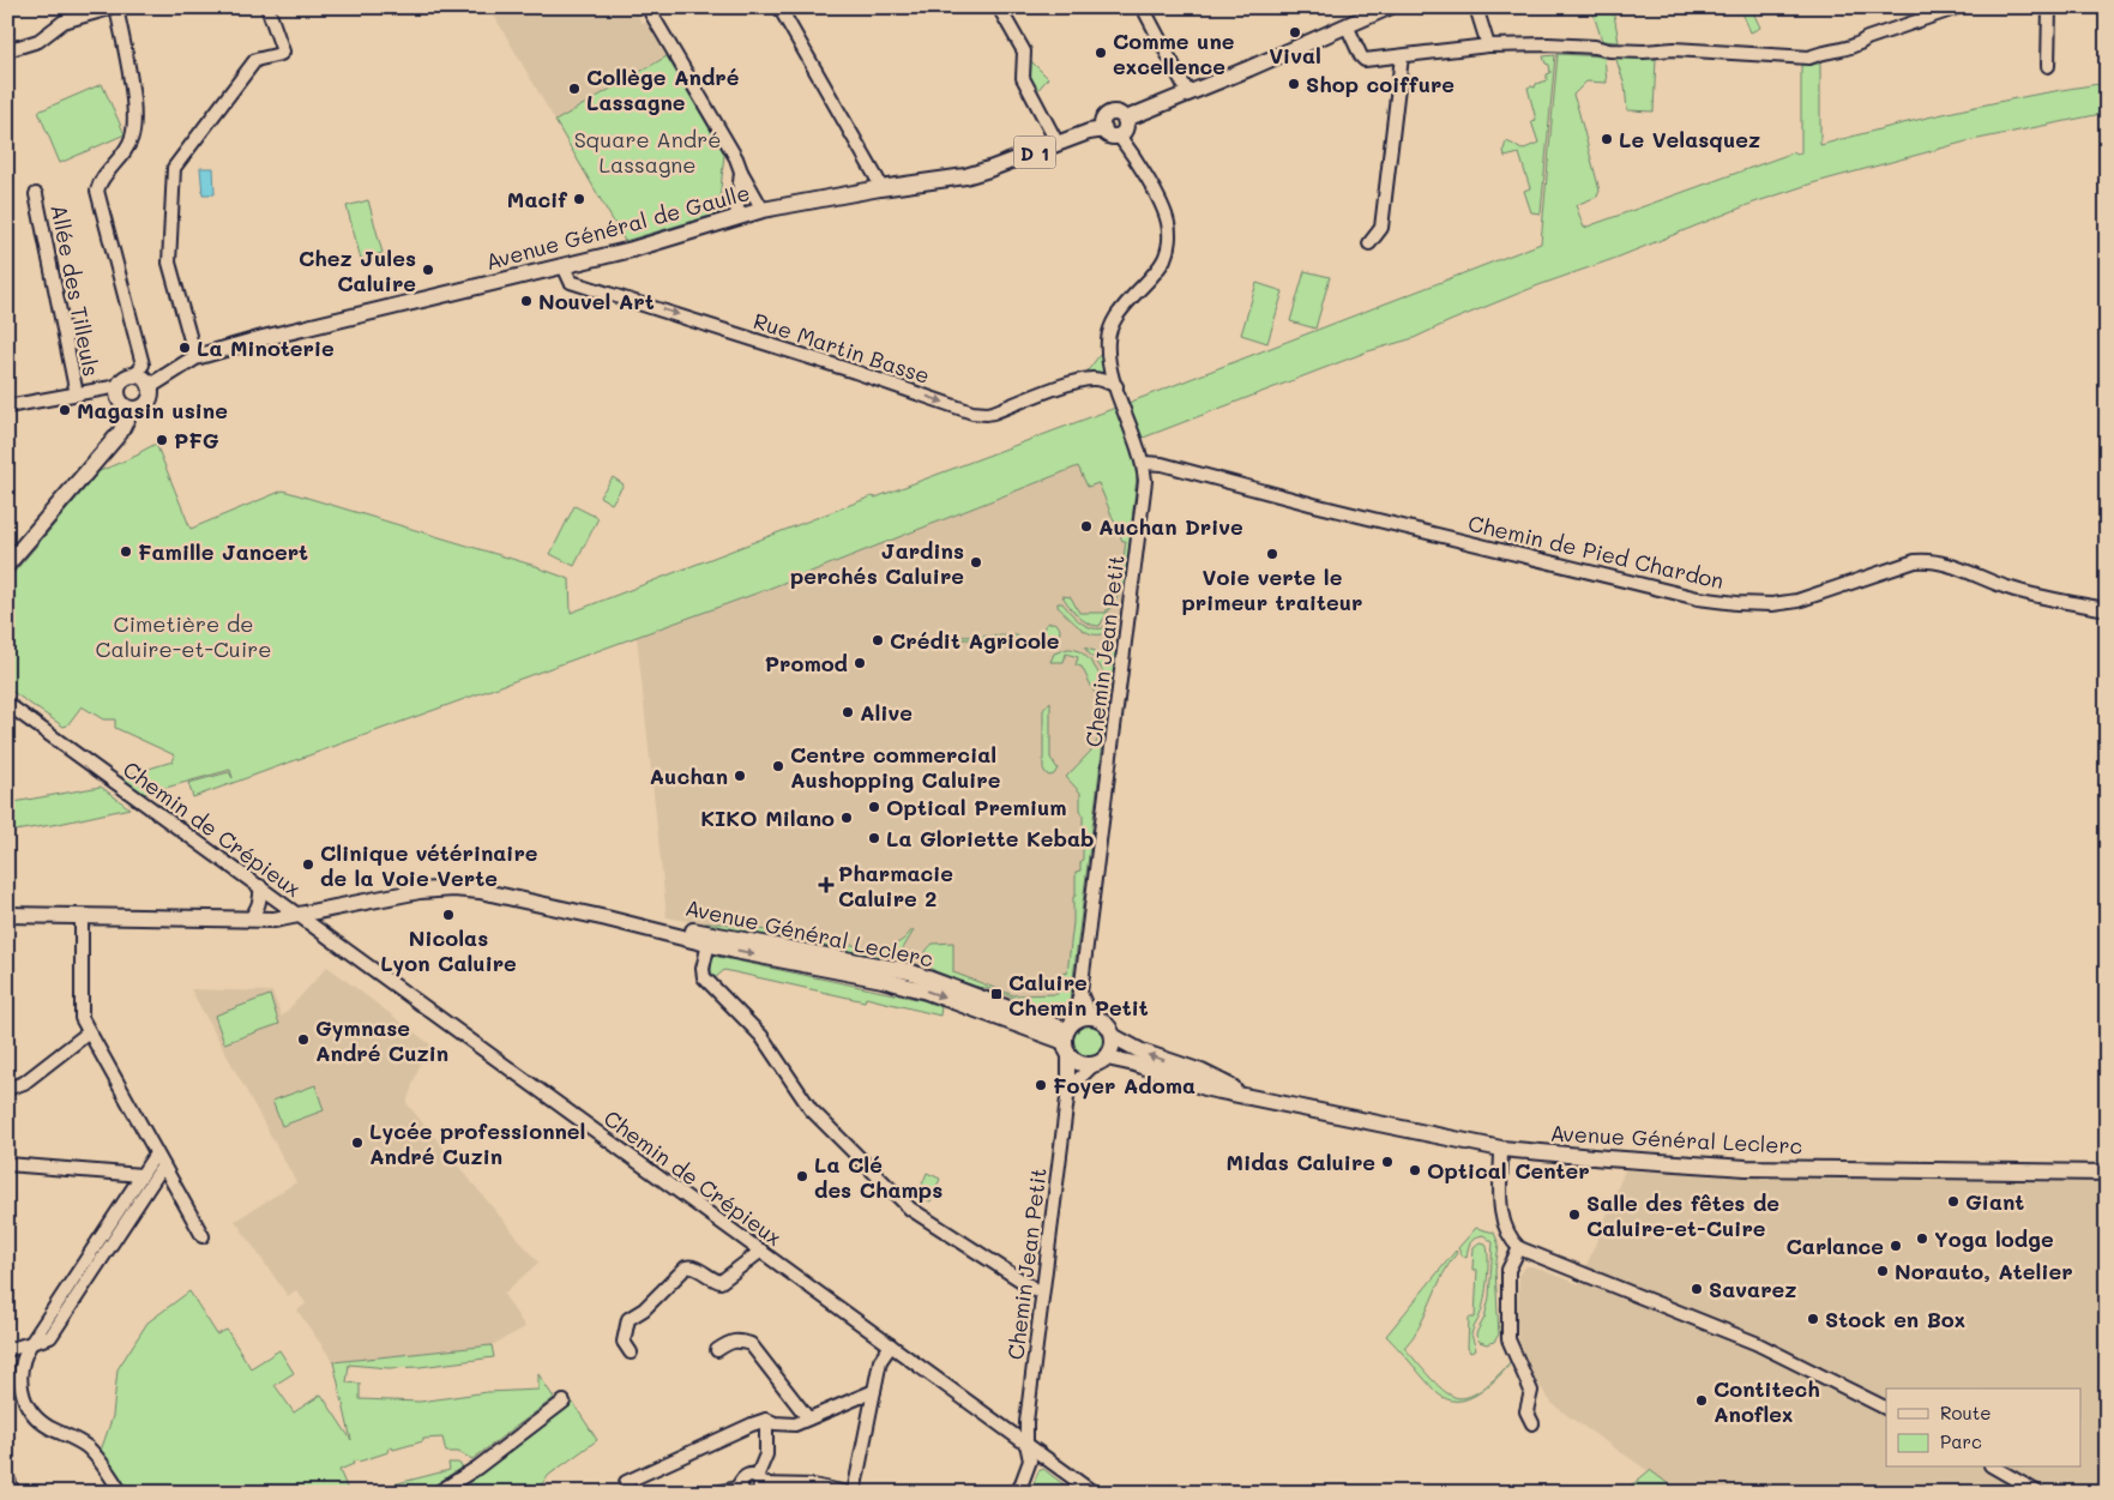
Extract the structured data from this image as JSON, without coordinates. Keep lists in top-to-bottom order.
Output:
{
  "streets": {
    "main road": ["D 1", "Avenue Général de Gaulle", "Avenue Général Leclerc"],
    "street": [
      "Allée des Tilleuls",
      "Rue Martin Basse",
      "Chemin de Pied Chardon",
      "Chemin Jean Petit",
      "Chemin de Crépieux"
    ]
  },
  "crossings": [
    ["Avenue Général de Gaulle", "Rue Martin Basse"],
    ["Avenue Général de Gaulle", "Chemin Jean Petit"],
    ["Rue Martin Basse", "Chemin Jean Petit"],
    ["Chemin de Pied Chardon", "Chemin Jean Petit"],
    ["Chemin Jean Petit", "Chemin de Crépieux"],
    ["Chemin Jean Petit", "Avenue Général Leclerc"],
    ["Chemin de Crépieux", "Avenue Général Leclerc"]
  ],
  "one_way": ["Rue Martin Basse"],
  "parks": ["Square André Lassagne", "Cimetière de Caluire-et-Cuire"],
  "places": {
    "other": [
      "Vival",
      "Comme une excellence",
      "Shop coiffure",
      "Collège André Lassagne",
      "Le Velasquez",
      "Macif",
      "Chez Jules Caluire",
      "Nouvel Art",
      "La Minoterie",
      "Magasin usine",
      "PFG",
      "Auchan Drive",
      "Famille Jancert",
      "Voie verte le primeur traiteur",
      "Jardins perchés Caluire",
      "Crédit Agricole",
      "Promod",
      "Alive",
      "Centre commercial Aushopping Caluire",
      "Auchan",
      "Optical Premium",
      "KIKO Milano",
      "La Gloriette Kebab",
      "Clinique vétérinaire de la Voie Verte",
      "Nicolas Lyon Caluire",
      "Gymnase André Cuzin",
      "Foyer Adoma",
      "Lycée professionnel André Cuzin",
      "Midas Caluire",
      "Optical Center",
      "La Clé des Champs",
      "Giant",
      "Salle des fêtes de Caluire-et-Cuire",
      "Yoga lodge",
      "Carlance",
      "Norauto, Atelier",
      "Savarez",
      "Stock en Box",
      "Contitech Anoflex"
    ],
    "health": ["Pharmacie Caluire 2"],
    "transit": ["Caluire Chemin Petit"]
  },
  "legend": ["Route", "Parc"]
}
